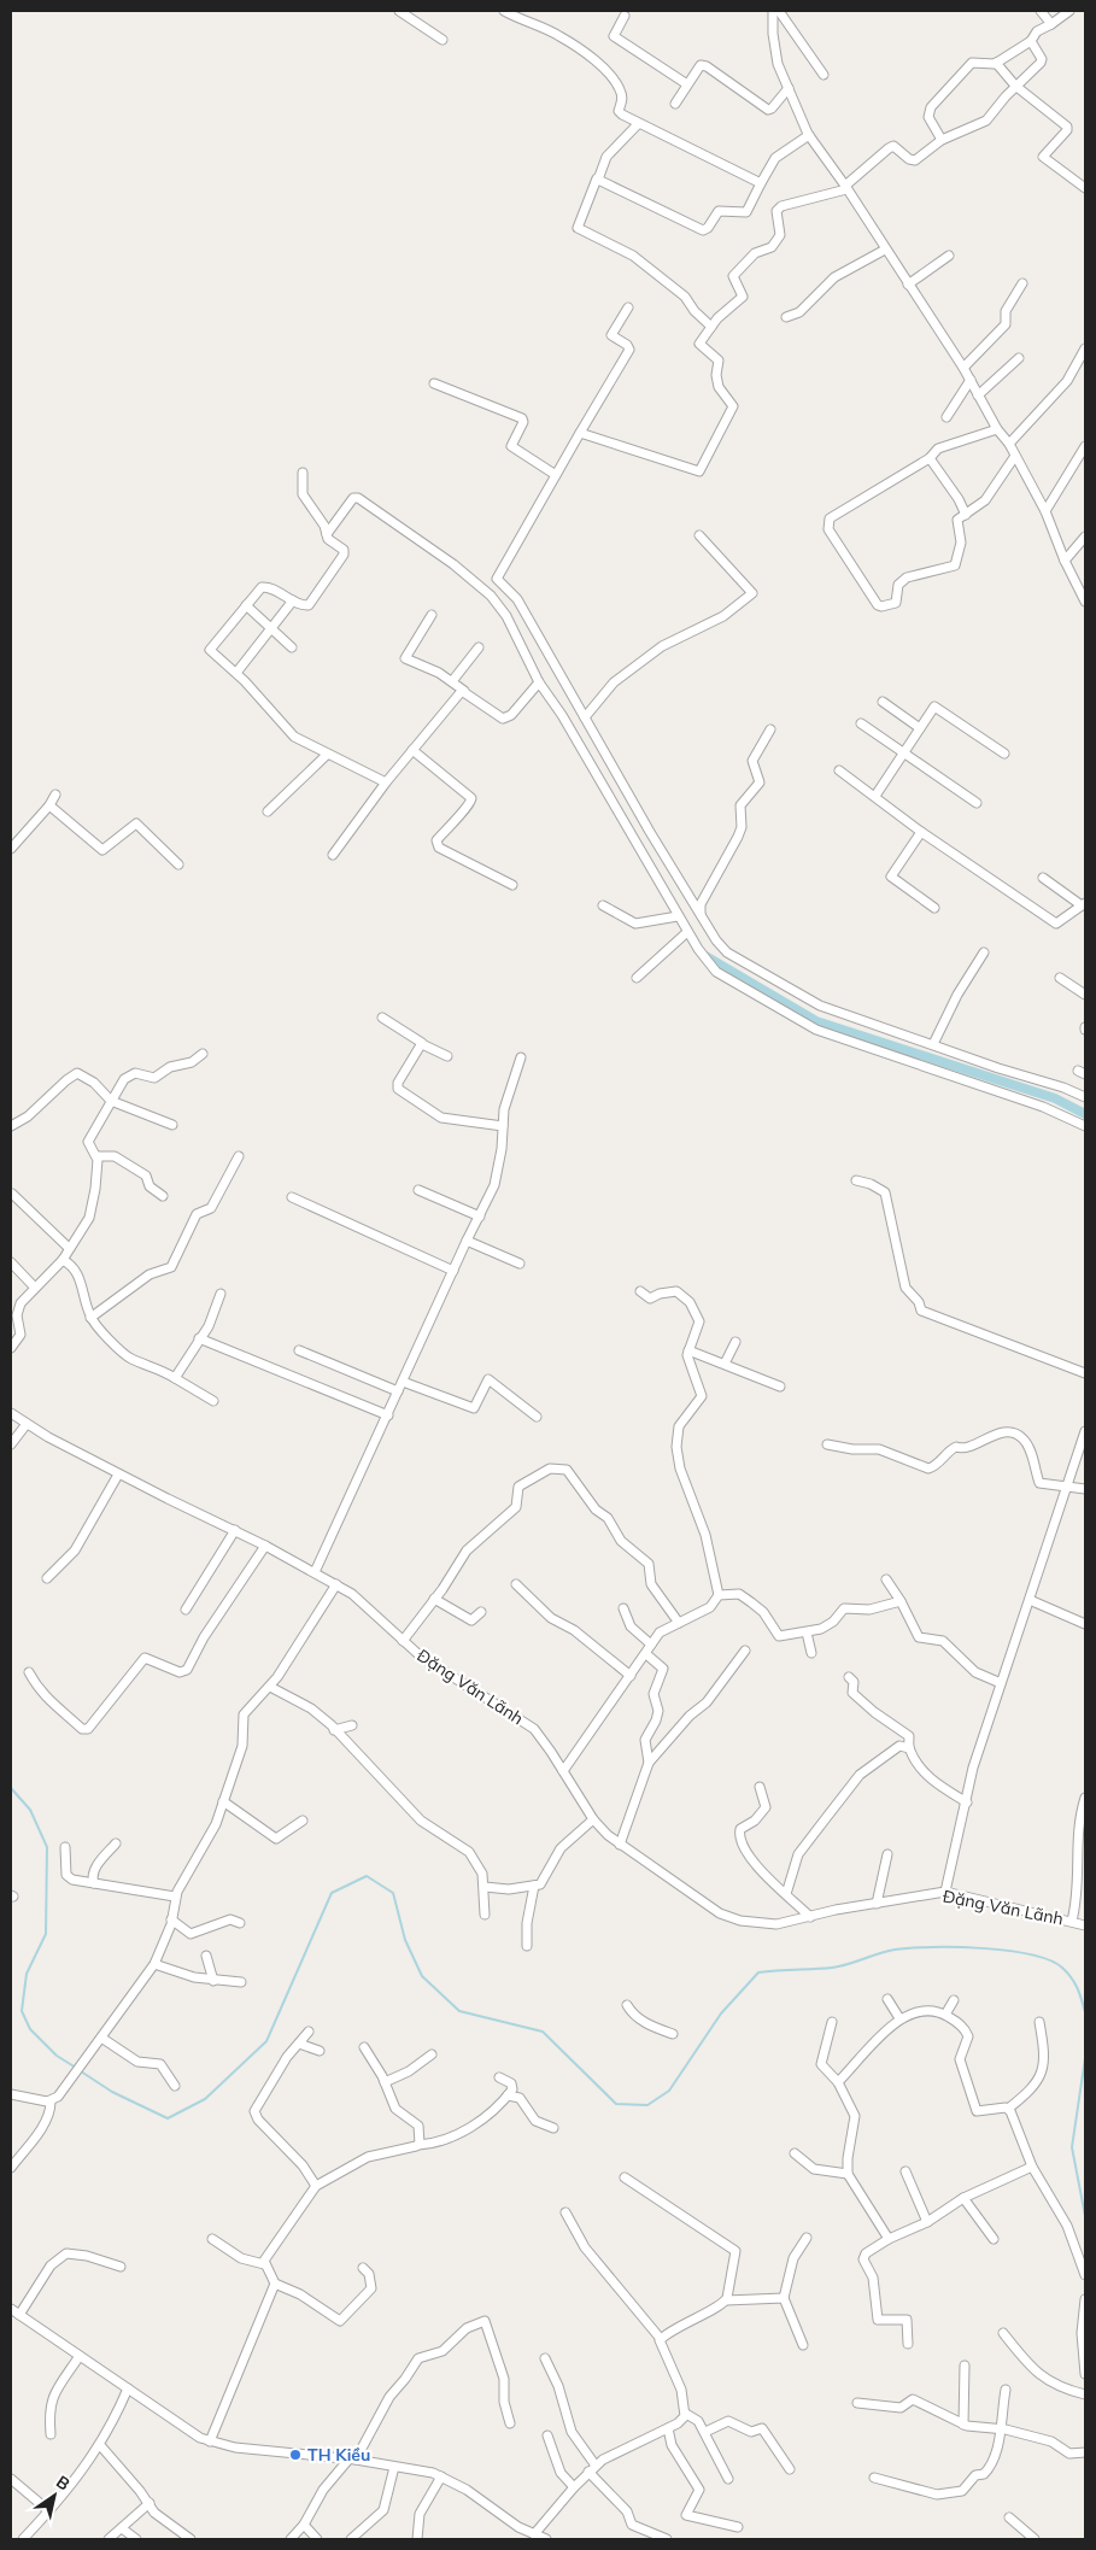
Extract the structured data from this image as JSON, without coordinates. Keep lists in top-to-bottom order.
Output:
{
  "streets": {
    "street": ["Đặng Văn Lãnh"]
  },
  "places": ["TH Kiều"],
  "north": "top right"
}
